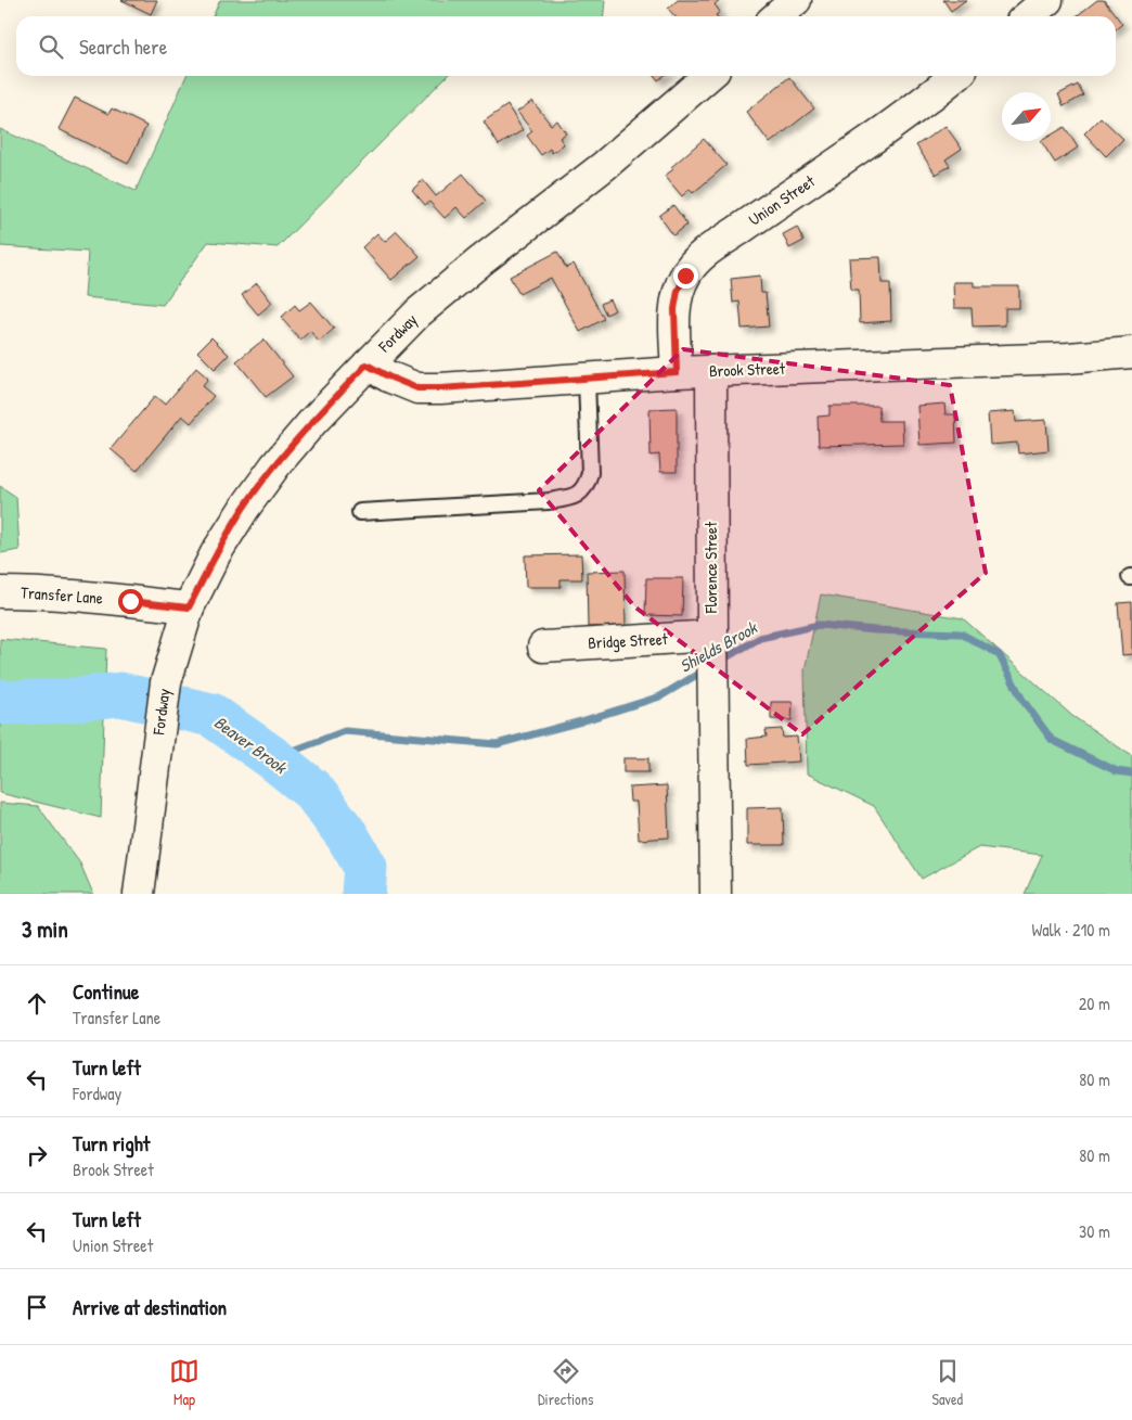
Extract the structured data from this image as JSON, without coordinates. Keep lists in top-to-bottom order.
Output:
{
  "streets": {
    "street": [
      "Union Street",
      "Fordway",
      "Brook Street",
      "Florence Street",
      "Transfer Lane",
      "Bridge Street"
    ]
  },
  "crossings": [
    ["Union Street", "Brook Street"],
    ["Fordway", "Brook Street"],
    ["Fordway", "Transfer Lane"],
    ["Brook Street", "Florence Street"],
    ["Florence Street", "Bridge Street"]
  ],
  "water": ["Shields Brook", "Beaver Brook"],
  "north": "top right",
  "page": {
    "search": "Search here",
    "heading": ["3 min", "Walk · 210 m"],
    "list": [
      ["Continue", "Transfer Lane", "20 m"],
      ["Turn left", "Fordway", "80 m"],
      ["Turn right", "Brook Street", "80 m"],
      ["Turn left", "Union Street", "30 m"],
      "Arrive at destination"
    ],
    "nav": ["Map", "Directions", "Saved"]
  }
}
